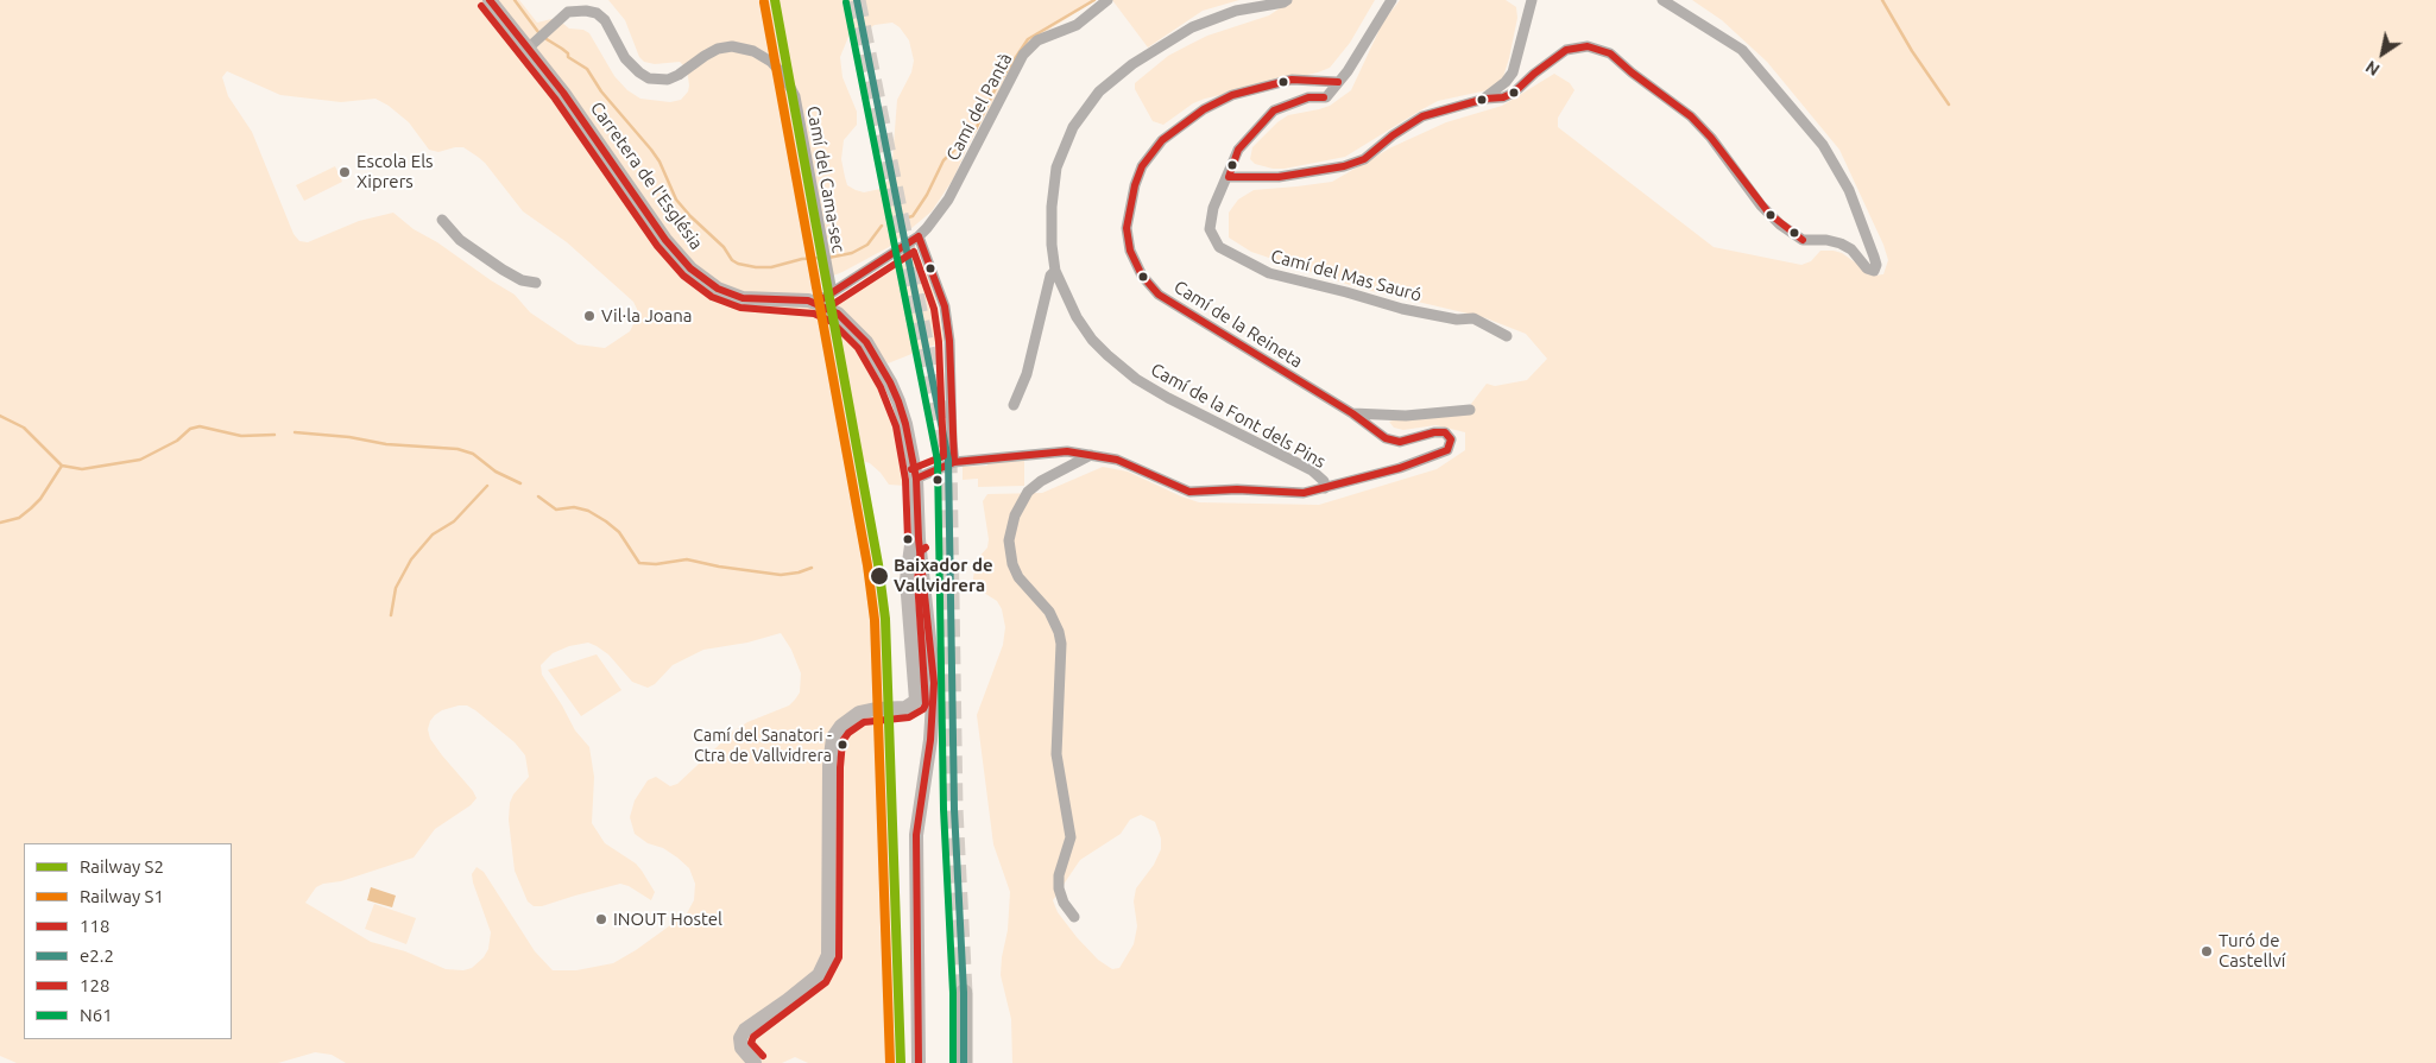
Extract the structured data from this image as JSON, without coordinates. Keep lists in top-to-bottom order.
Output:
{
  "streets": {
    "main road": ["Carretera de l'Església"],
    "street": [
      "Camí del Pantà",
      "Camí del Cama-sec",
      "Camí del Mas Sauró",
      "Camí de la Reineta",
      "Camí de la Font dels Pins"
    ]
  },
  "crossings": [
    ["Camí del Pantà", "Carretera de l'Església"],
    ["Camí del Pantà", "Camí del Cama-sec"],
    ["Carretera de l'Església", "Camí del Cama-sec"],
    ["Camí del Mas Sauró", "Camí de la Reineta"]
  ],
  "places": [
    "Escola Els Xiprers",
    "Vil·la Joana",
    "Baixador de Vallvidrera",
    "Camí del Sanatori - Ctra de Vallvidrera",
    "INOUT Hostel",
    "Turó de Castellví"
  ],
  "lines": [
    "rail line S2",
    "transit line 118",
    "transit line e2.2",
    "rail line S1",
    "transit line N61",
    "transit line 128"
  ],
  "legend": [
    "Railway S2",
    "Railway S1",
    "118",
    "e2.2",
    "128",
    "N61"
  ],
  "north": "bottom left"
}
